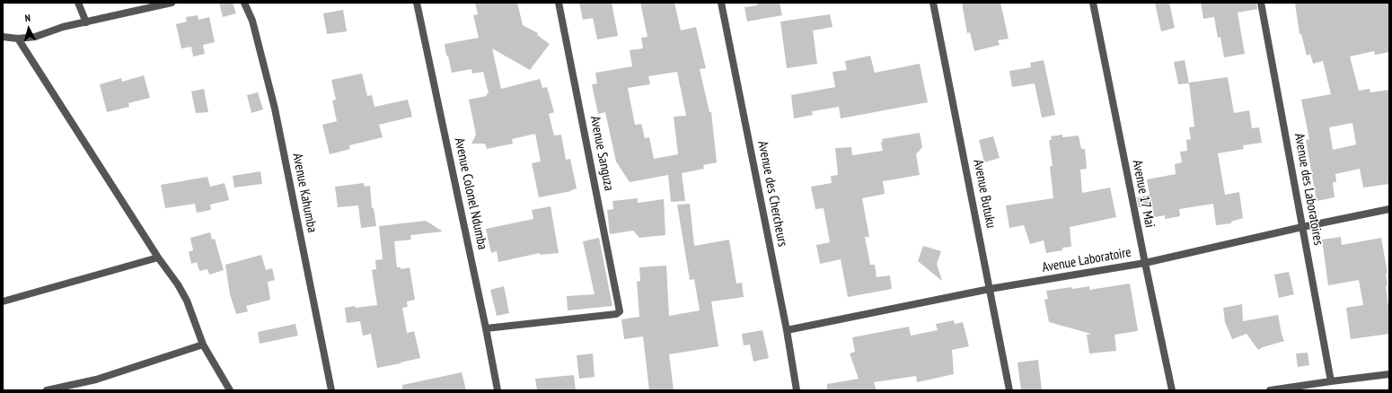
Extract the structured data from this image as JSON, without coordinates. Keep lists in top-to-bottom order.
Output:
{
  "streets": {
    "street": [
      "Avenue Sanguza",
      "Avenue des Laboratoires",
      "Avenue Kahumba",
      "Avenue Colonel Ndumba",
      "Avenue des Chercheurs",
      "Avenue Butuku",
      "Avenue 17 Mai",
      "Avenue Laboratoire"
    ]
  },
  "crossings": [
    ["Avenue Sanguza", "Avenue Colonel Ndumba"],
    ["Avenue des Laboratoires", "Avenue Laboratoire"],
    ["Avenue des Chercheurs", "Avenue Laboratoire"],
    ["Avenue Butuku", "Avenue Laboratoire"],
    ["Avenue 17 Mai", "Avenue Laboratoire"]
  ],
  "north": "top"
}
